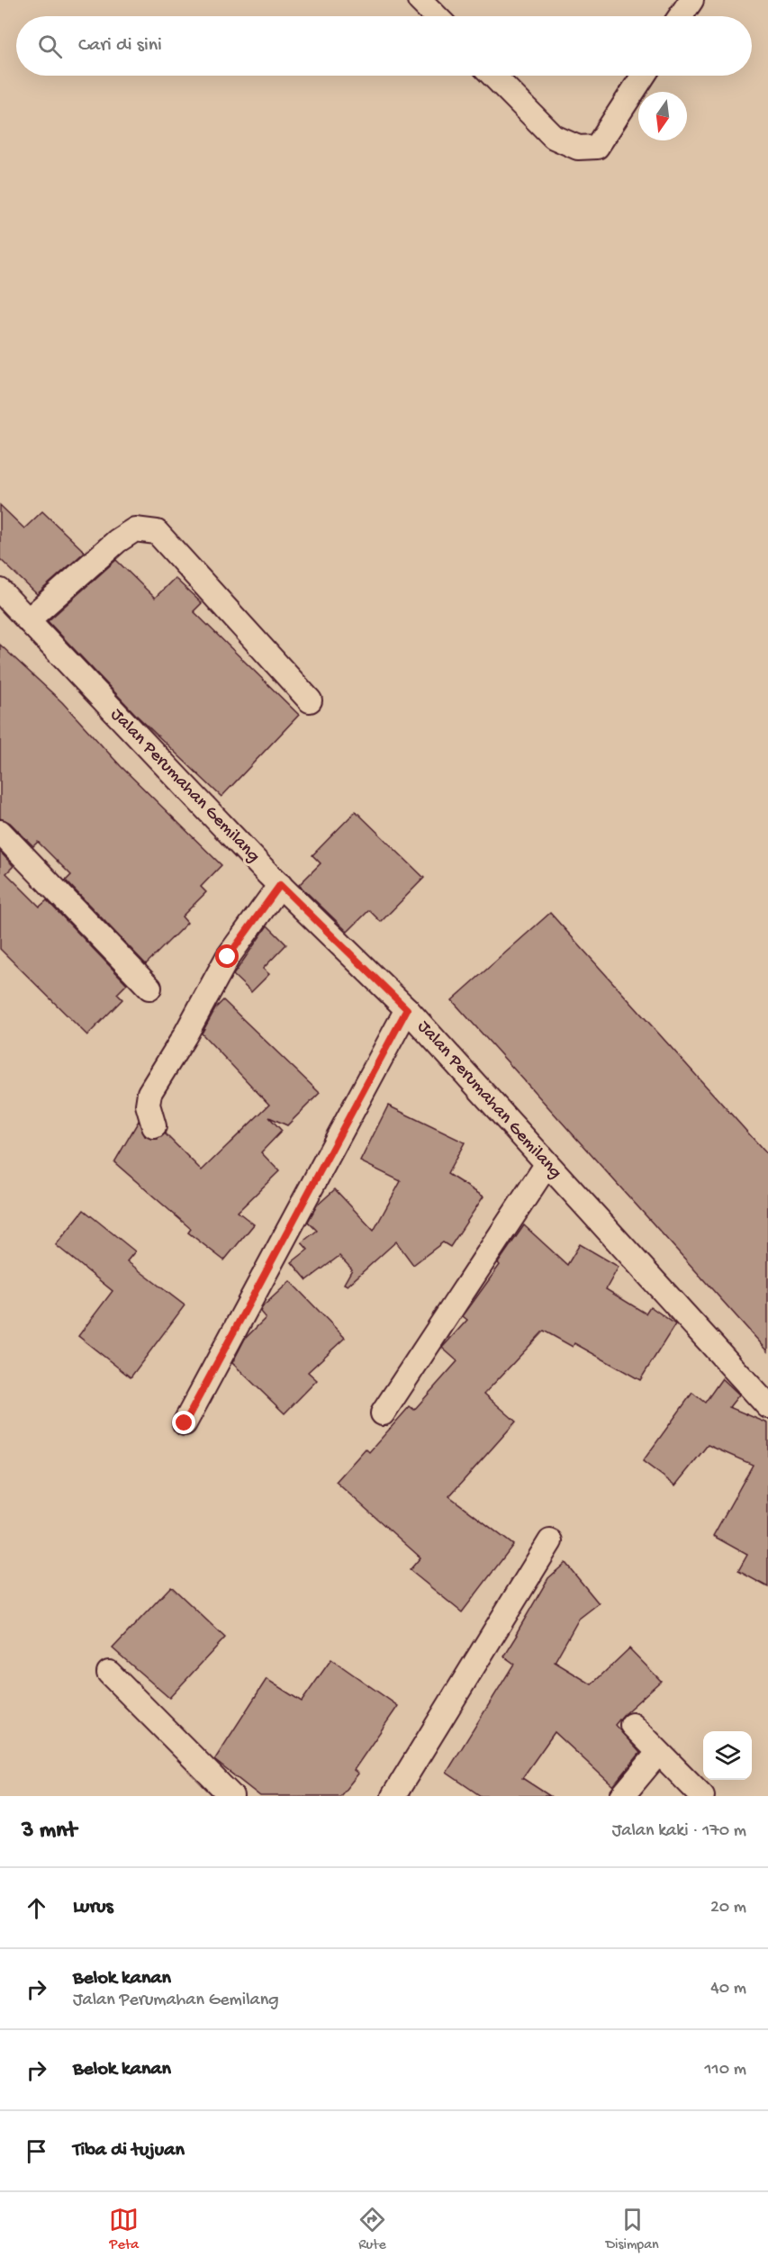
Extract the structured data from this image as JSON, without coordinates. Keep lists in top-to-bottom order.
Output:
{
  "streets": {
    "street": ["Jalan Perumahan Gemilang"]
  },
  "north": "bottom",
  "page": {
    "search": "Cari di sini",
    "heading": ["3 mnt", "Jalan kaki · 170 m"],
    "list": [
      ["Lurus", "20 m"],
      ["Belok kanan", "Jalan Perumahan Gemilang", "40 m"],
      ["Belok kanan", "110 m"],
      "Tiba di tujuan"
    ],
    "nav": ["Peta", "Rute", "Disimpan"]
  }
}
